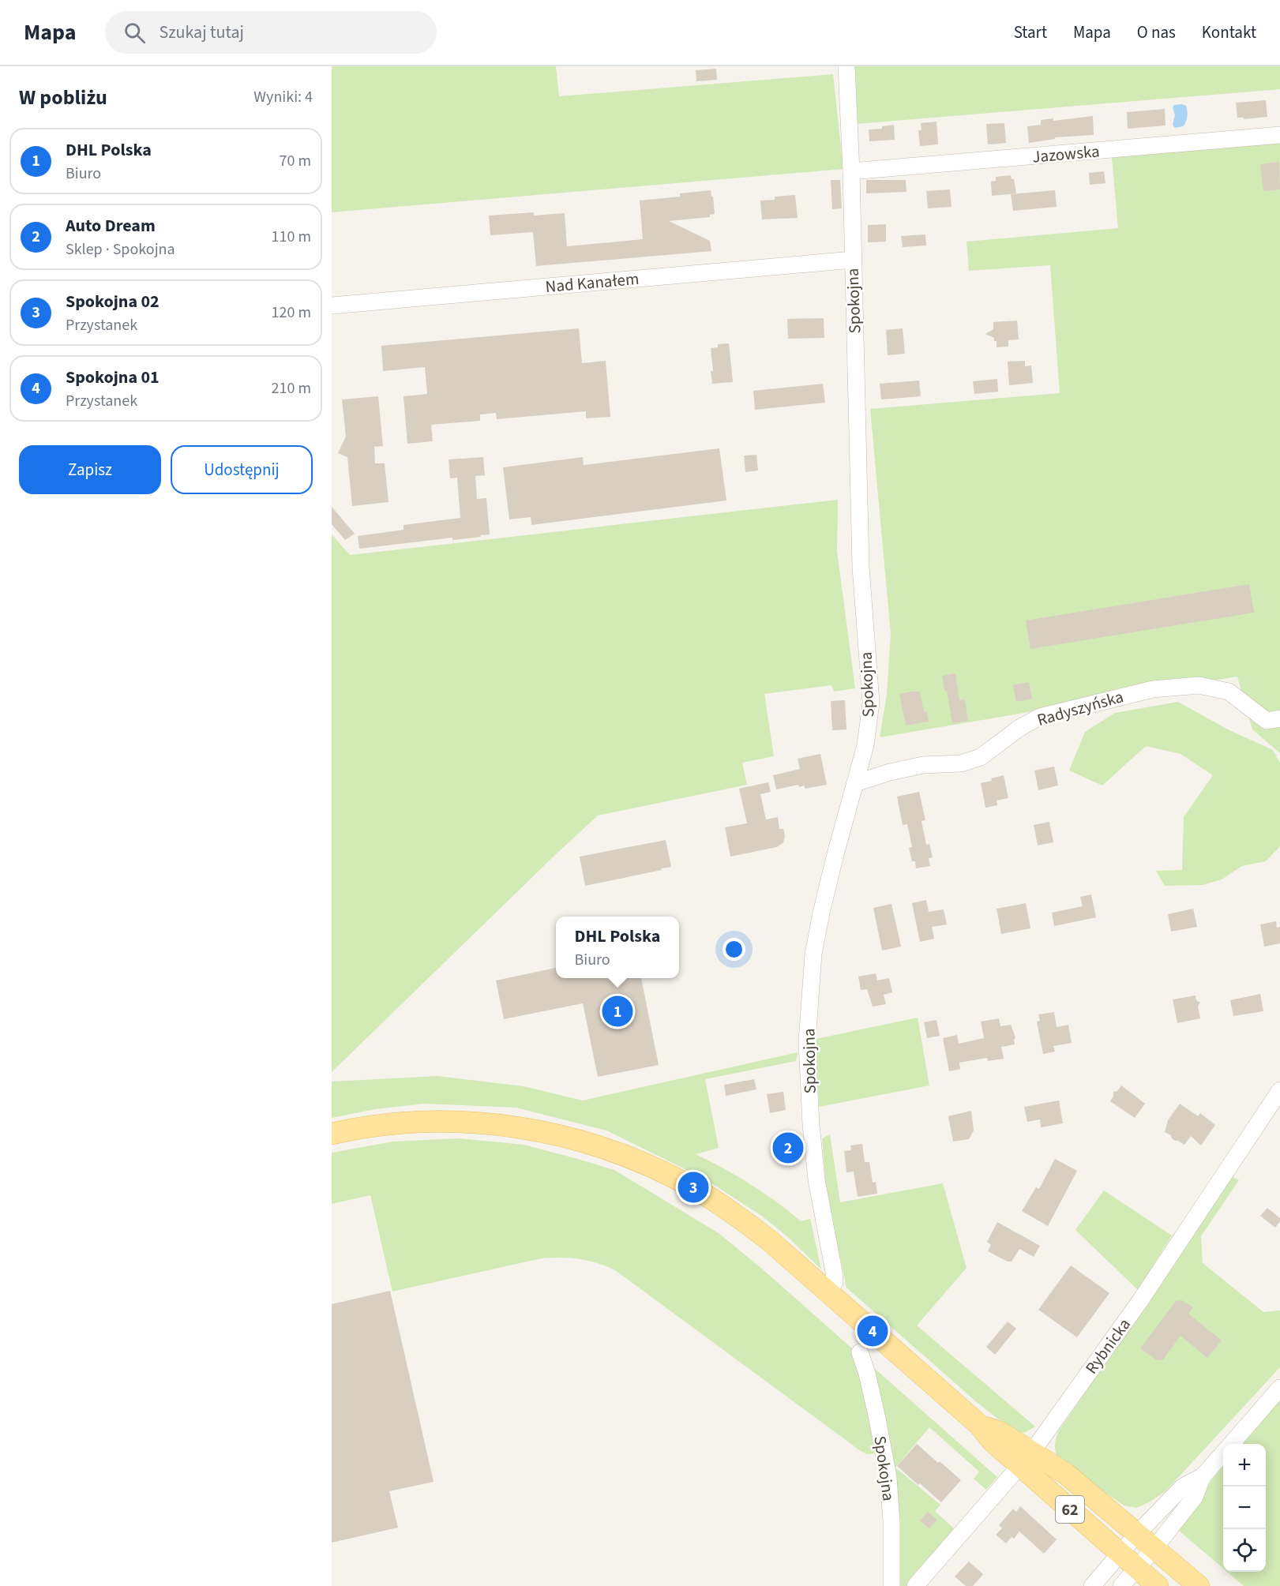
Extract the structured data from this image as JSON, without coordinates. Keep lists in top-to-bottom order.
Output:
{
  "streets": {
    "main road": ["62"],
    "street": [
      "Jazowska",
      "Nad Kanałem",
      "Spokojna",
      "Radyszyńska",
      "Rybnicka"
    ]
  },
  "crossings": [
    ["Jazowska", "Spokojna"],
    ["Nad Kanałem", "Spokojna"],
    ["Spokojna", "Radyszyńska"],
    ["Spokojna", "62"],
    ["Rybnicka", "62"]
  ],
  "page": {
    "header": "Mapa",
    "search": "Szukaj tutaj",
    "nav": [
      "Start",
      "Mapa",
      "O nas",
      "Kontakt"
    ],
    "heading": ["W pobliżu", "Wyniki: 4"],
    "list": [
      {
        "mark": "1",
        "name": "DHL Polska",
        "note": "Biuro",
        "value": "70 m"
      },
      {
        "mark": "2",
        "name": "Auto Dream",
        "note": "Sklep · Spokojna",
        "value": "110 m"
      },
      {
        "mark": "3",
        "name": "Spokojna 02",
        "note": "Przystanek",
        "value": "120 m"
      },
      {
        "mark": "4",
        "name": "Spokojna 01",
        "note": "Przystanek",
        "value": "210 m"
      }
    ],
    "buttons": ["Zapisz", "Udostępnij"],
    "popup": ["DHL Polska", "Biuro"],
    "pins": [
      "1",
      "2",
      "3",
      "4"
    ],
    "map_buttons": ["+", "−"]
  }
}
